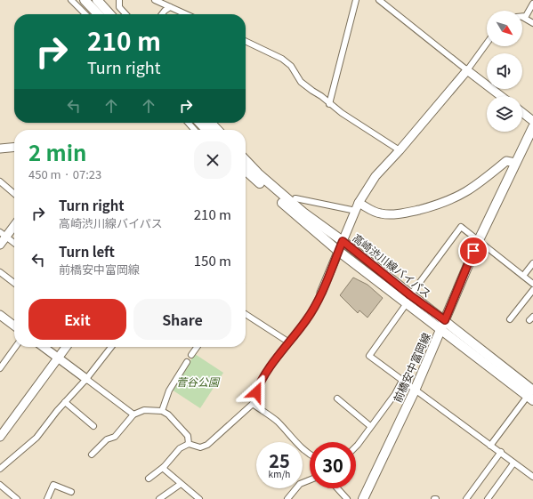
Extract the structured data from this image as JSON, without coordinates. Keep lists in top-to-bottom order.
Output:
{
  "streets": {
    "main road": ["高崎渋川線バイパス", "前橋安中富岡線"]
  },
  "crossings": [
    ["高崎渋川線バイパス", "前橋安中富岡線"]
  ],
  "parks": ["菅谷公園"],
  "north": "bottom right",
  "page": {
    "turn": ["210 m", "Turn right"],
    "heading": ["2 min", "450 m · 07:23"],
    "list": [
      {
        "name": "Turn right",
        "note": "高崎渋川線バイパス",
        "value": "210 m"
      },
      {
        "name": "Turn left",
        "note": "前橋安中富岡線",
        "value": "150 m"
      }
    ],
    "buttons": ["Exit", "Share"],
    "speed": "25 km/h",
    "limit": "30"
  }
}
